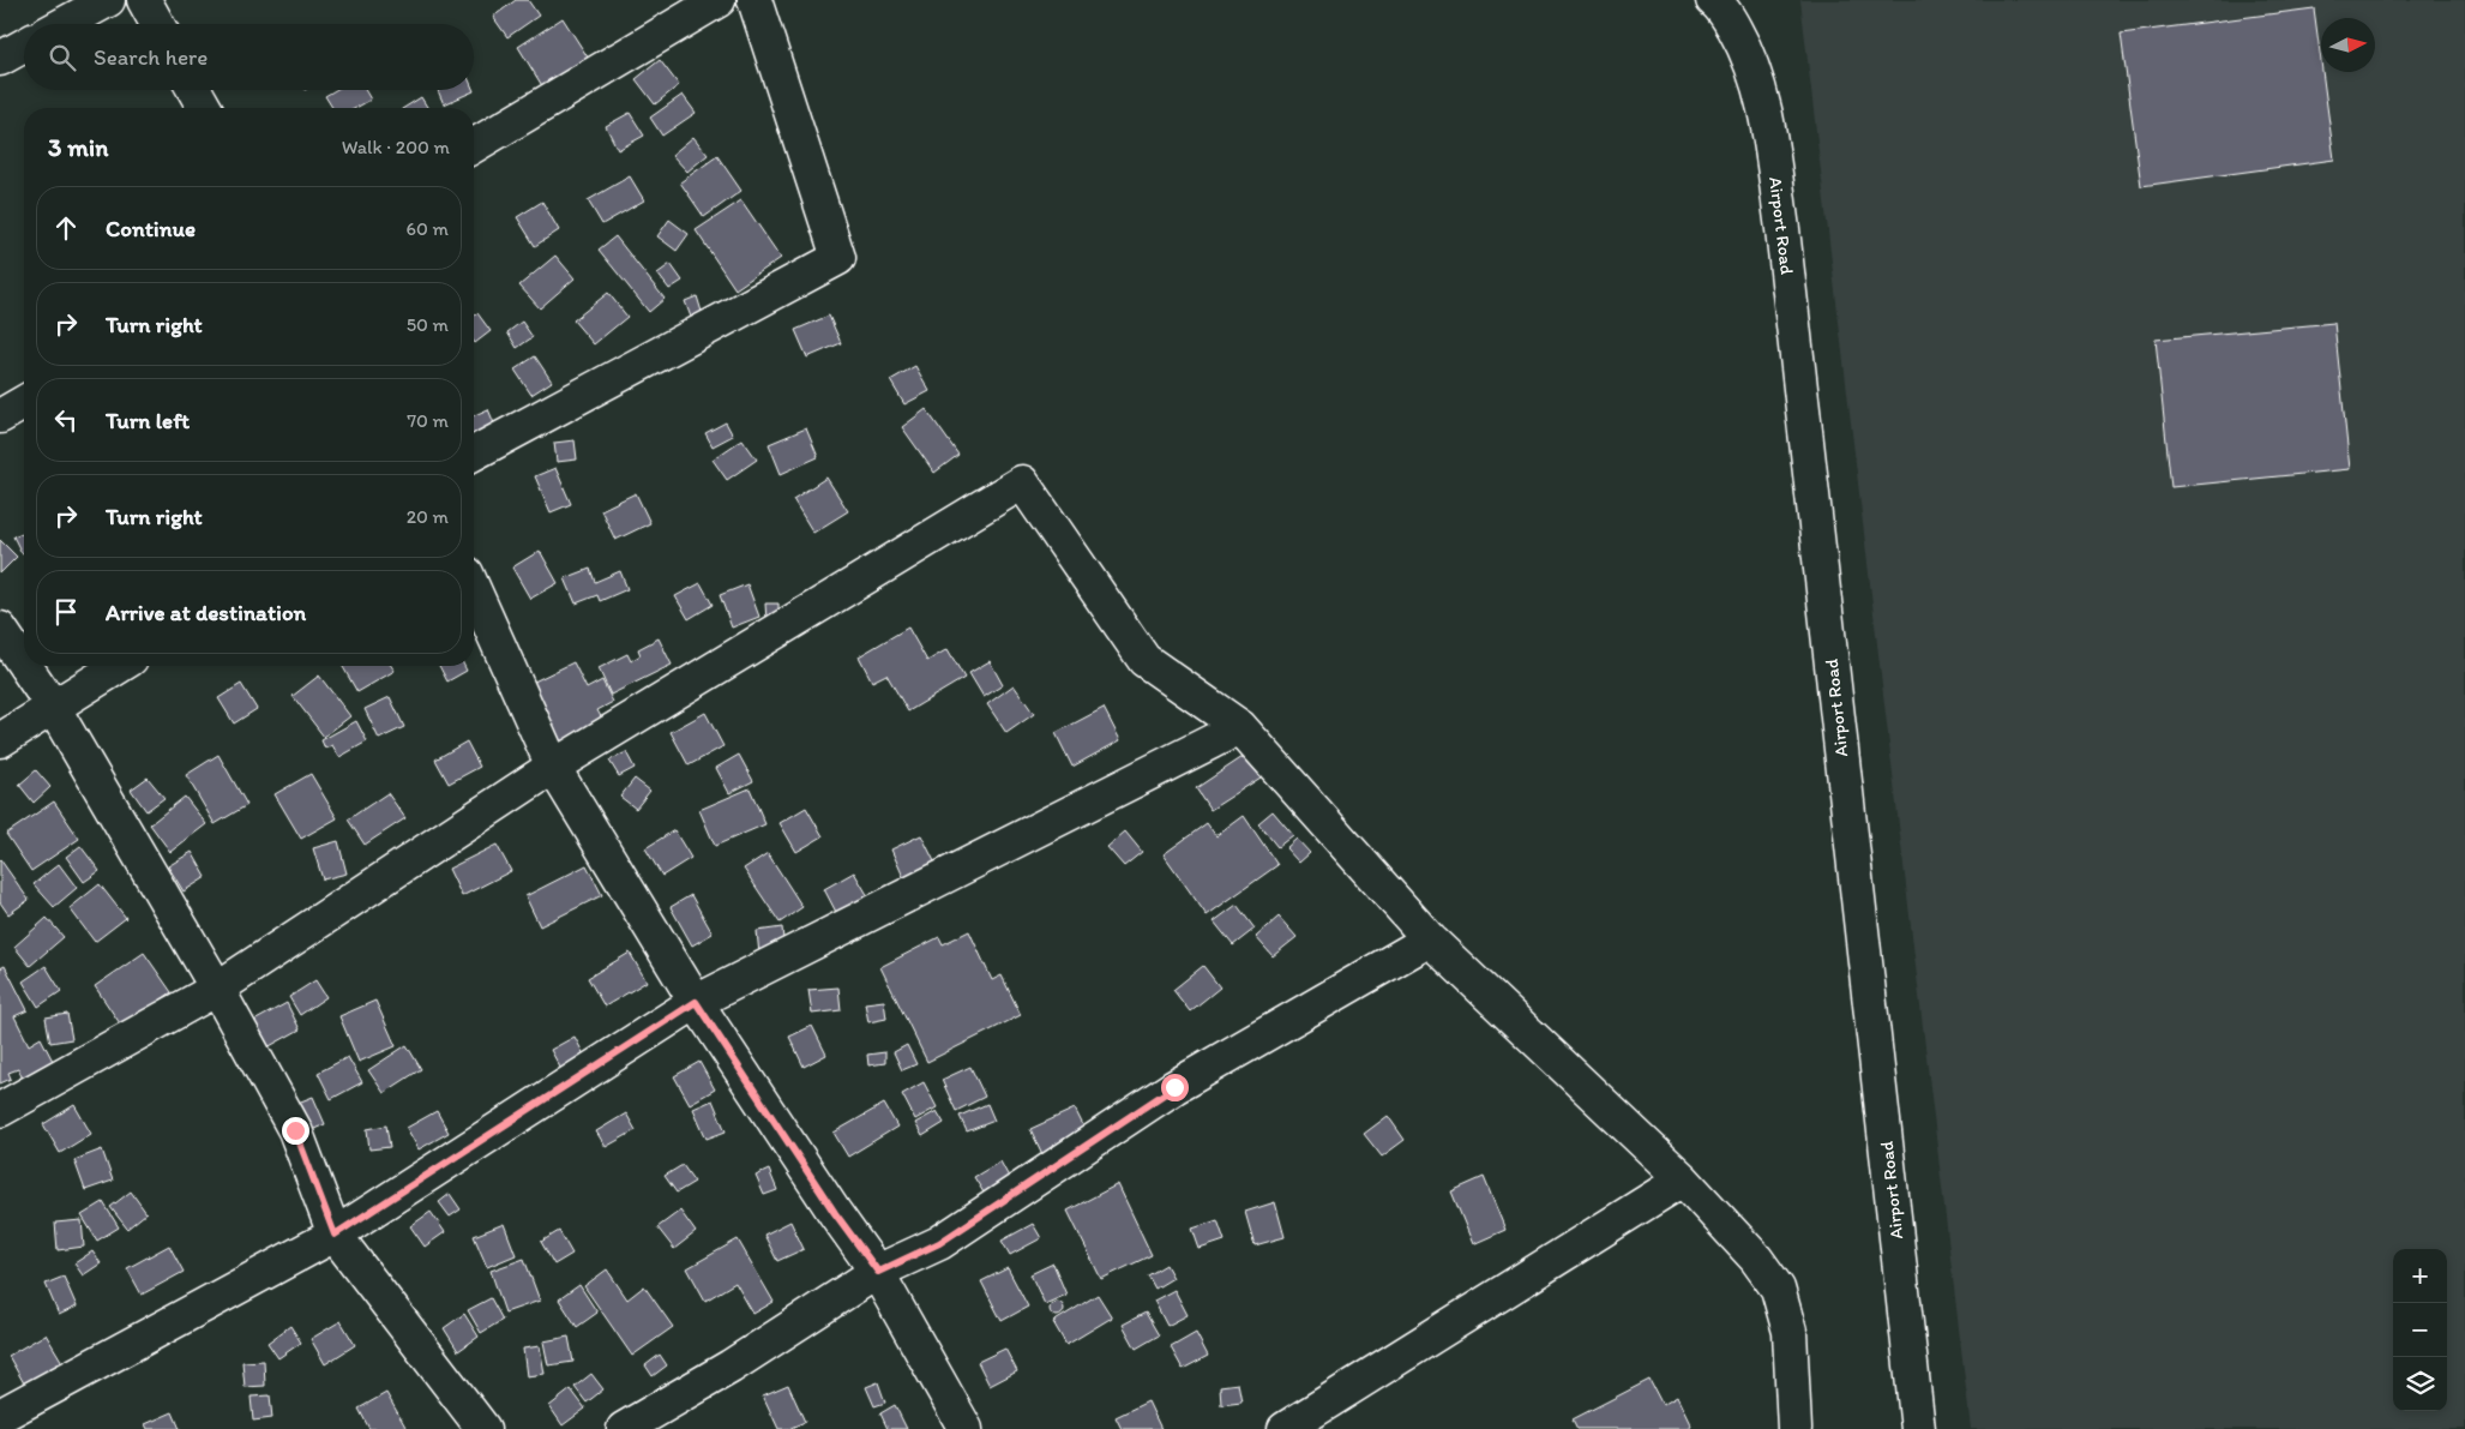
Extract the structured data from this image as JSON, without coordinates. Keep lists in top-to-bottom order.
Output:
{
  "streets": {
    "street": ["Airport Road"]
  },
  "north": "right",
  "page": {
    "search": "Search here",
    "heading": ["3 min", "Walk · 200 m"],
    "list": [
      ["Continue", "60 m"],
      ["Turn right", "50 m"],
      ["Turn left", "70 m"],
      ["Turn right", "20 m"],
      "Arrive at destination"
    ],
    "map_buttons": ["+", "−"]
  }
}
